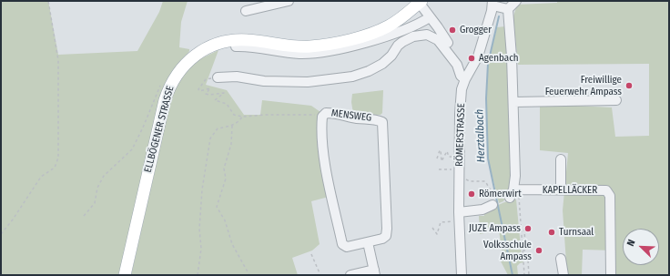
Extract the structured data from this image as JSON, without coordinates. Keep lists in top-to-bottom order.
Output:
{
  "streets": {
    "main road": ["ELLBÖGENER STRASSE"],
    "street": ["MENSWEG", "RÖMERSTRASSE", "KAPELLÄCKER"]
  },
  "water": ["Herztalbach"],
  "places": [
    "Grogger",
    "Agenbach",
    "Freiwillige Feuerwehr Ampass",
    "Römerwirt",
    "JUZE Ampass",
    "Turnsaal",
    "Volksschule Ampass"
  ],
  "north": "top left"
}
